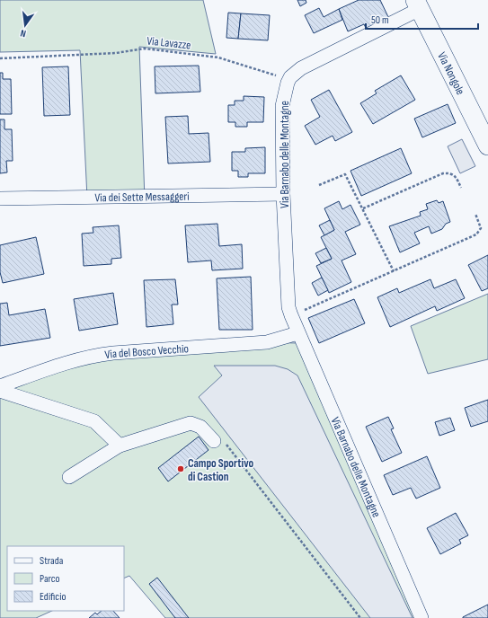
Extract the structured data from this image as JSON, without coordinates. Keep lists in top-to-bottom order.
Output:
{
  "streets": {
    "street": [
      "Via Nongole",
      "Via Barnabo delle Montagne",
      "Via dei Sette Messaggeri",
      "Via del Bosco Vecchio"
    ],
    "path": ["Via Lavazze"]
  },
  "crossings": [
    ["Via Lavazze", "Via Barnabo delle Montagne"],
    ["Via Barnabo delle Montagne", "Via dei Sette Messaggeri"],
    ["Via Barnabo delle Montagne", "Via del Bosco Vecchio"]
  ],
  "places": ["Campo Sportivo di Castion"],
  "legend": ["Strada", "Parco", "Edificio"],
  "scale_bar": "50 m",
  "north": "bottom"
}
